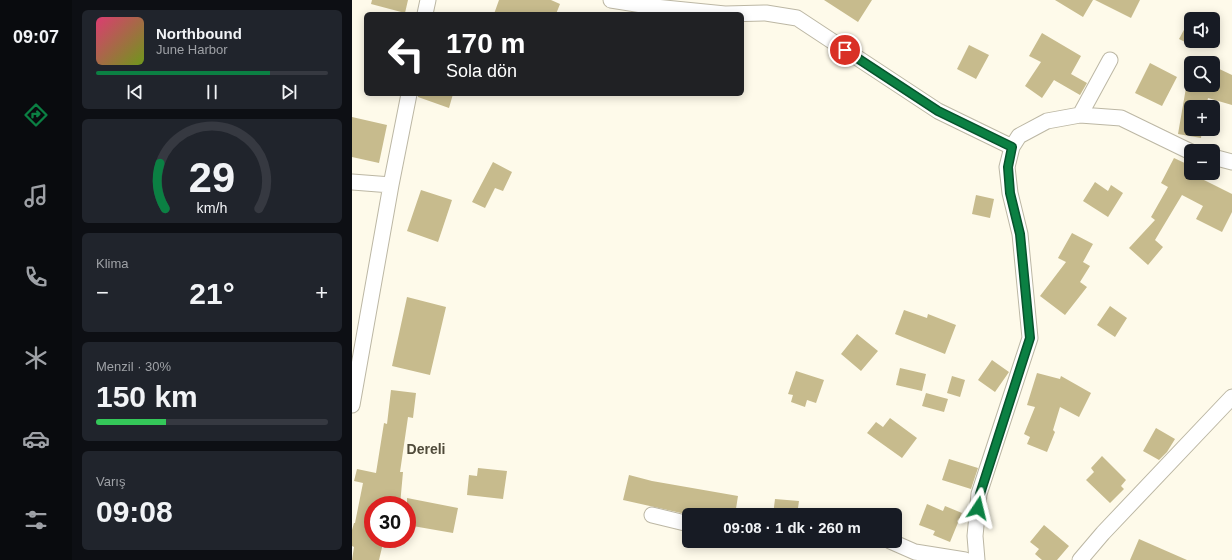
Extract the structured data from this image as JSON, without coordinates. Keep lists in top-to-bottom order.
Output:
{
  "districts": ["Dereli"],
  "page": {
    "tabs": "09:07",
    "map_buttons": ["+", "−"],
    "turn": ["170 m", "Sola dön"],
    "song": ["Northbound", "June Harbor"],
    "tile": [
      "Klima",
      ["Menzil · 30%", "150 km"],
      ["Varış", "09:08"]
    ],
    "heat": ["−", "21°", "+"],
    "limit": "30",
    "trip": "09:08 · 1 dk · 260 m",
    "gauge": ["29", "km/h"]
  }
}
